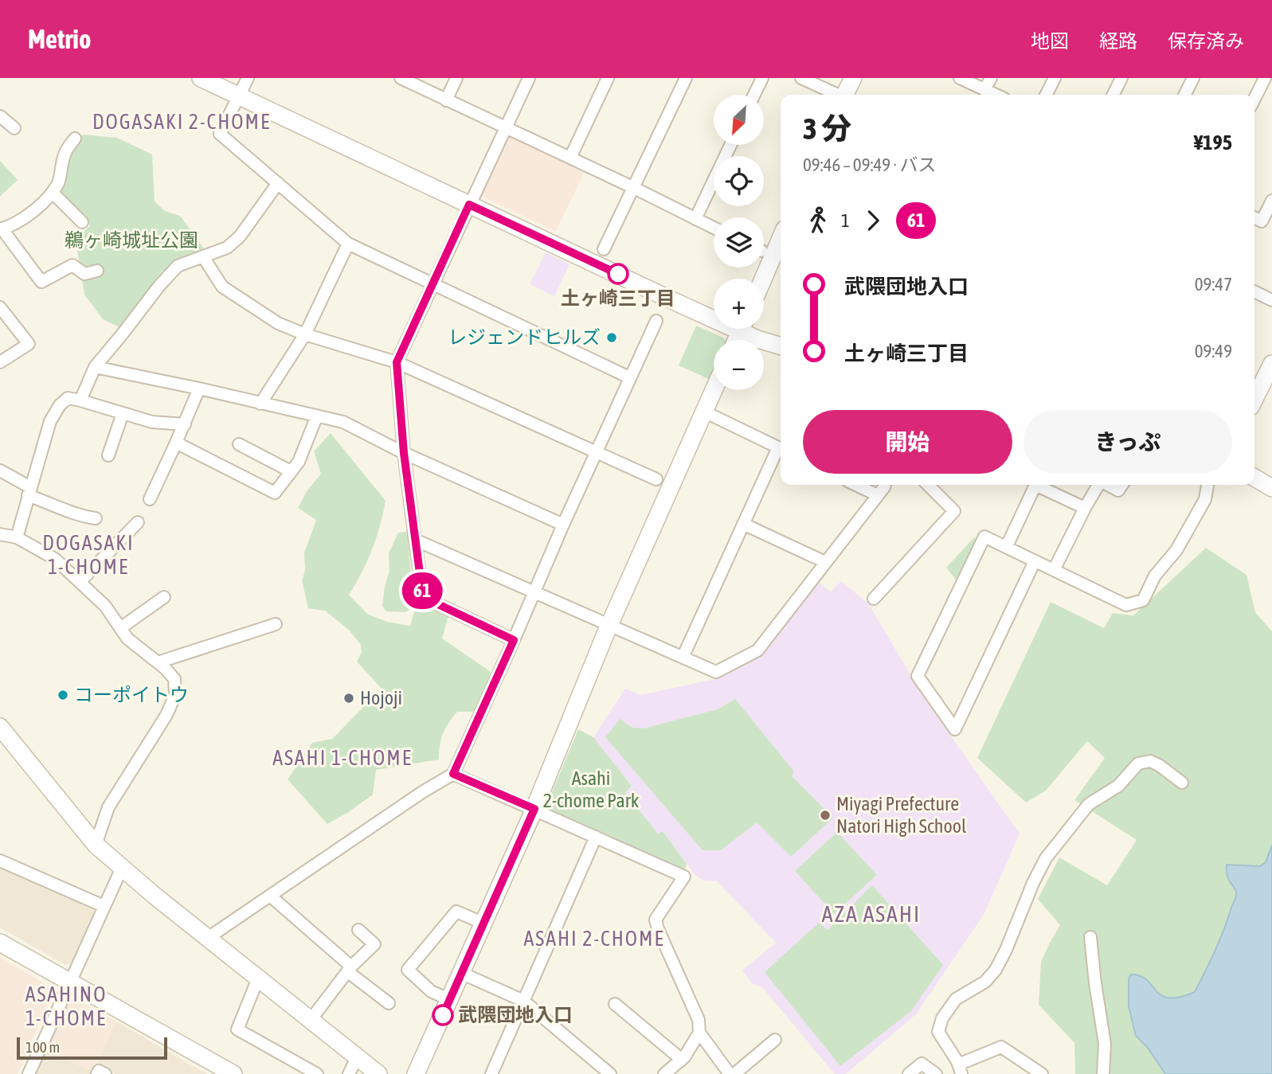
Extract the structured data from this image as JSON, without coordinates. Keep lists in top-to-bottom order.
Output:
{
  "districts": [
    "DOGASAKI 2-CHOME",
    "DOGASAKI 1-CHOME",
    "ASAHI 1-CHOME",
    "AZA ASAHI",
    "ASAHI 2-CHOME",
    "ASAHINO 1-CHOME"
  ],
  "parks": ["鵜ヶ崎城址公園", "Asahi 2-chome Park"],
  "places": [
    "土ヶ崎三丁目",
    "レジェンドヒルズ",
    "コーポイトウ",
    "Hojoji",
    "Miyagi Prefecture Natori High School",
    "武隈団地入口"
  ],
  "lines": ["bus line 61"],
  "scale_bar": "100 m",
  "north": "bottom left",
  "page": {
    "header": "Metrio",
    "nav": ["地図", "経路", "保存済み"],
    "on_map": "61",
    "map_buttons": ["+", "−"],
    "heading": ["3 分", "09:46 – 09:49 · バス", "¥195"],
    "legs": ["1", "61"],
    "list": [
      {
        "name": "武隈団地入口",
        "value": "09:47"
      },
      {
        "name": "土ヶ崎三丁目",
        "value": "09:49"
      }
    ],
    "buttons": ["開始", "きっぷ"],
    "scale": "100 m"
  }
}
